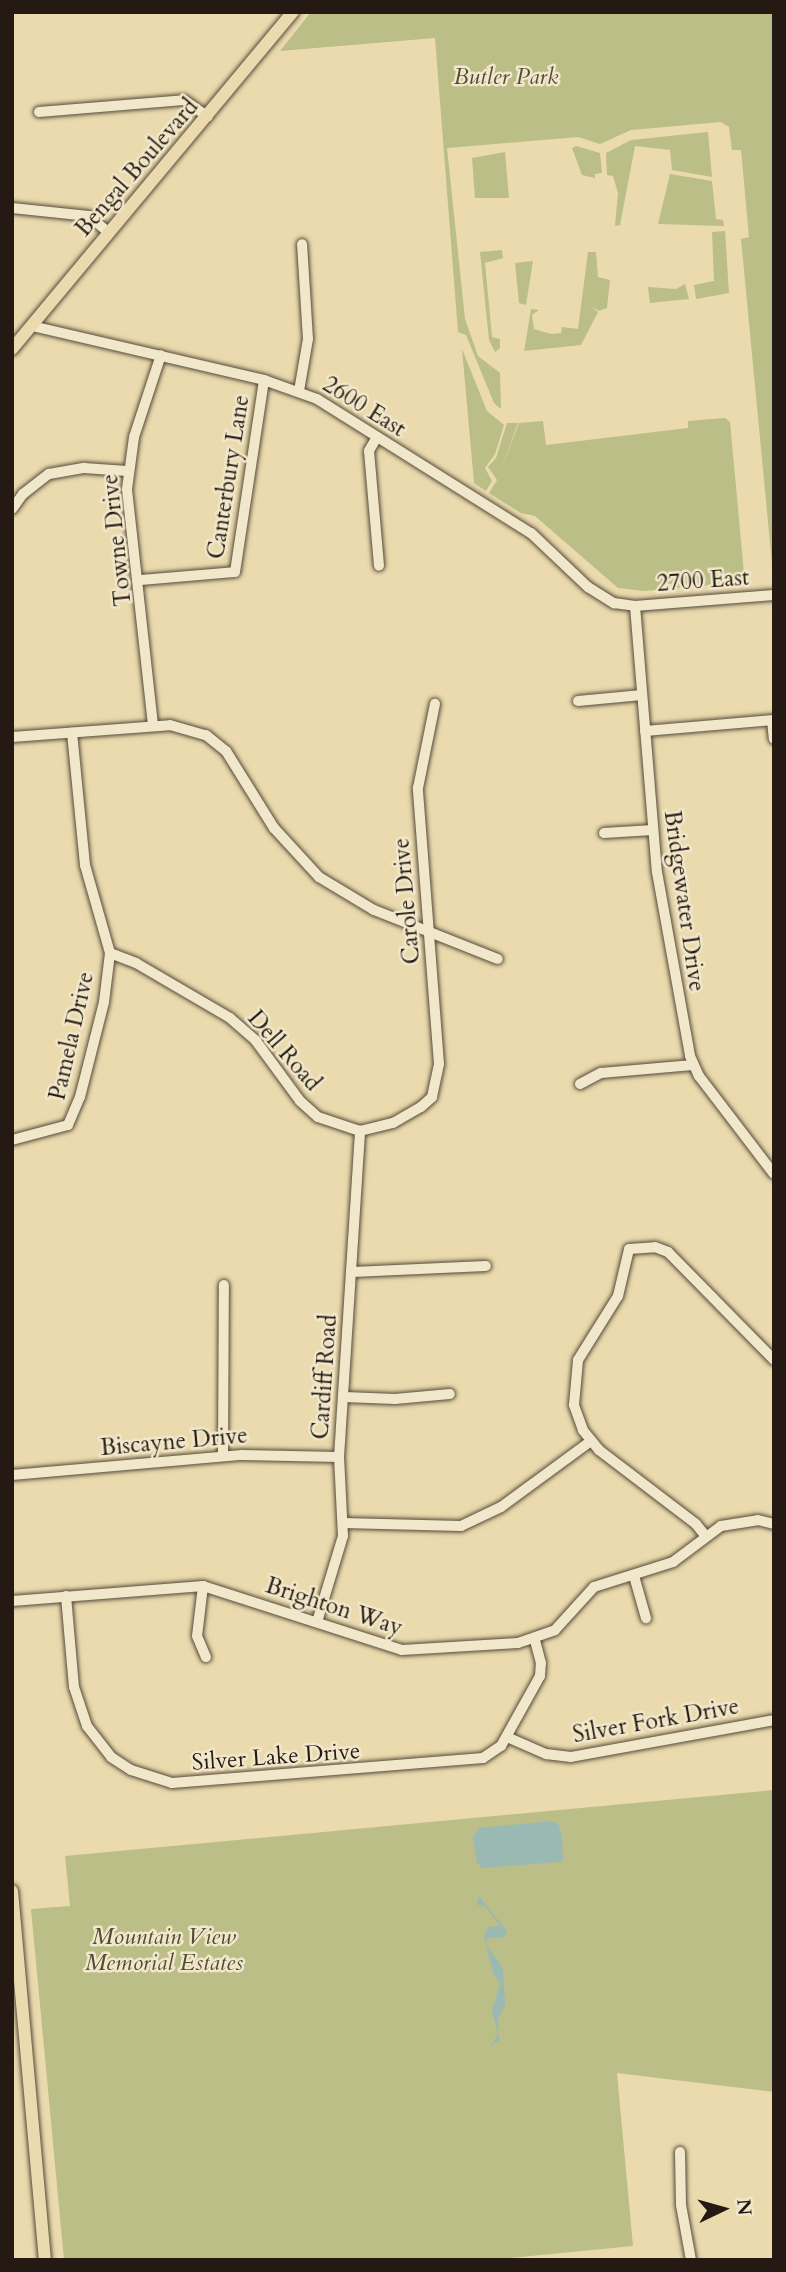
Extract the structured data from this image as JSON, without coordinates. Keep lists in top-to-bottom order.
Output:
{
  "streets": {
    "main road": ["Bengal Boulevard"],
    "street": [
      "2600 East",
      "Canterbury Lane",
      "Towne Drive",
      "2700 East",
      "Carole Drive",
      "Bridgewater Drive",
      "Pamela Drive",
      "Dell Road",
      "Cardiff Road",
      "Biscayne Drive",
      "Brighton Way",
      "Silver Fork Drive",
      "Silver Lake Drive"
    ]
  },
  "crossings": [
    ["Bengal Boulevard", "2600 East"],
    ["2600 East", "Canterbury Lane"],
    ["2600 East", "Towne Drive"],
    ["2600 East", "2700 East"],
    ["2600 East", "Bridgewater Drive"],
    ["Canterbury Lane", "Towne Drive"],
    ["2700 East", "Bridgewater Drive"],
    ["Carole Drive", "Dell Road"],
    ["Carole Drive", "Cardiff Road"],
    ["Pamela Drive", "Dell Road"],
    ["Dell Road", "Cardiff Road"],
    ["Cardiff Road", "Biscayne Drive"],
    ["Cardiff Road", "Brighton Way"],
    ["Brighton Way", "Silver Lake Drive"],
    ["Silver Fork Drive", "Silver Lake Drive"]
  ],
  "parks": ["Butler Park", "Mountain View Memorial Estates"],
  "north": "right"
}
